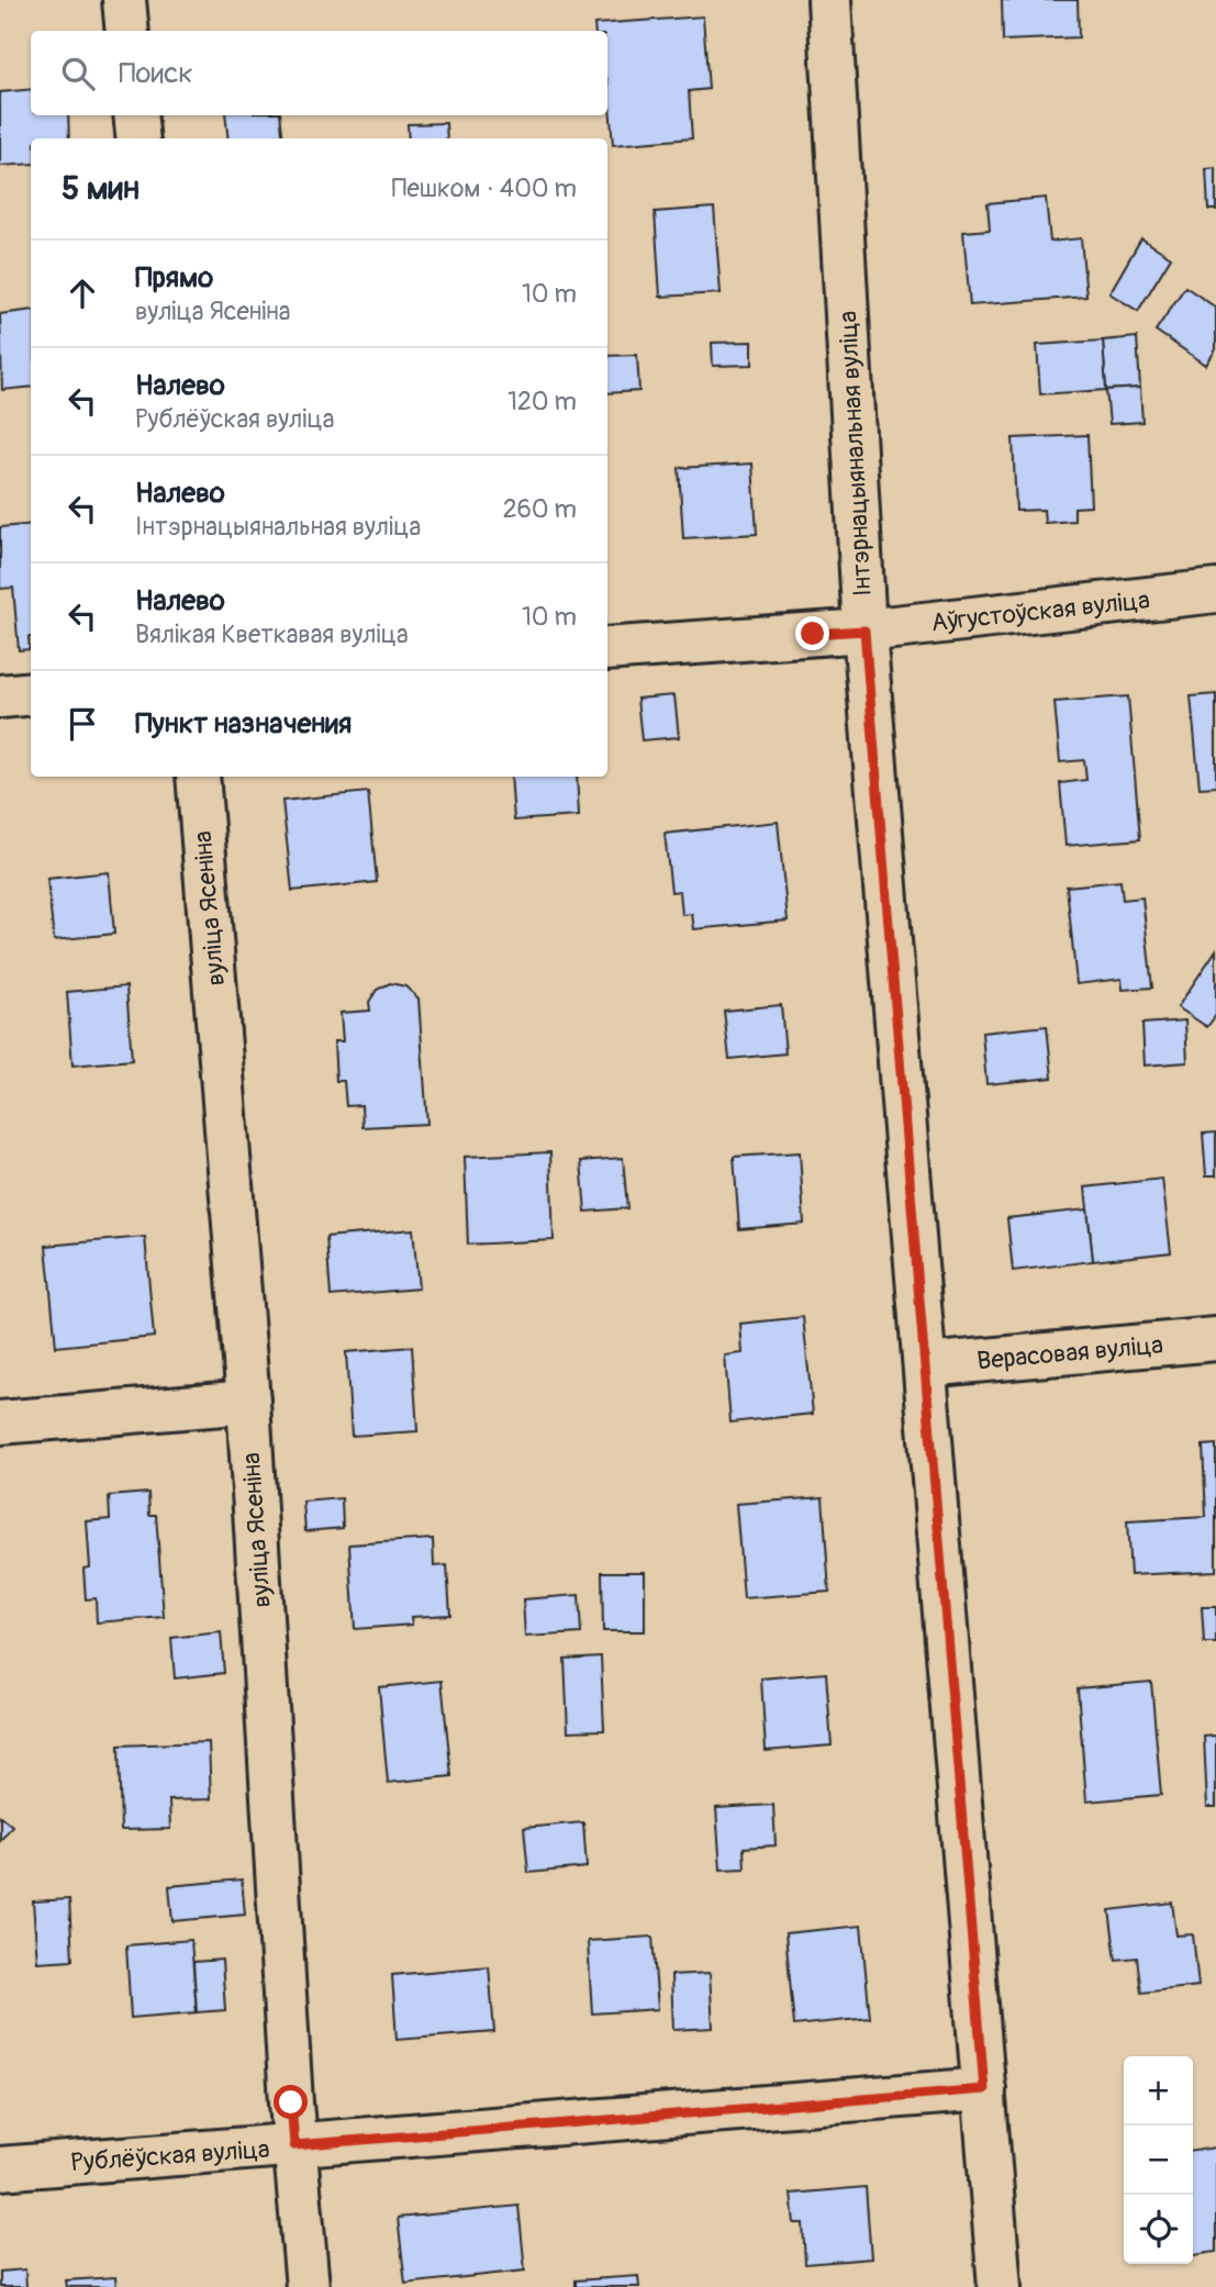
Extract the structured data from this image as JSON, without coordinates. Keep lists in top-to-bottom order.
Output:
{
  "streets": {
    "street": [
      "Інтэрнацыянальная вуліца",
      "Аўгустоўская вуліца",
      "вуліца Ясеніна",
      "Верасовая вуліца",
      "Рублёўская вуліца"
    ]
  },
  "crossings": [
    ["Інтэрнацыянальная вуліца", "Аўгустоўская вуліца"],
    ["Інтэрнацыянальная вуліца", "Верасовая вуліца"],
    ["Інтэрнацыянальная вуліца", "Рублёўская вуліца"],
    ["вуліца Ясеніна", "Рублёўская вуліца"]
  ],
  "page": {
    "search": "Поиск",
    "heading": ["5 мин", "Пешком · 400 m"],
    "list": [
      ["Прямо", "вуліца Ясеніна", "10 m"],
      ["Налево", "Рублёўская вуліца", "120 m"],
      ["Налево", "Інтэрнацыянальная вуліца", "260 m"],
      ["Налево", "Вялікая Кветкавая вуліца", "10 m"],
      "Пункт назначения"
    ],
    "map_buttons": ["+", "−"]
  }
}
